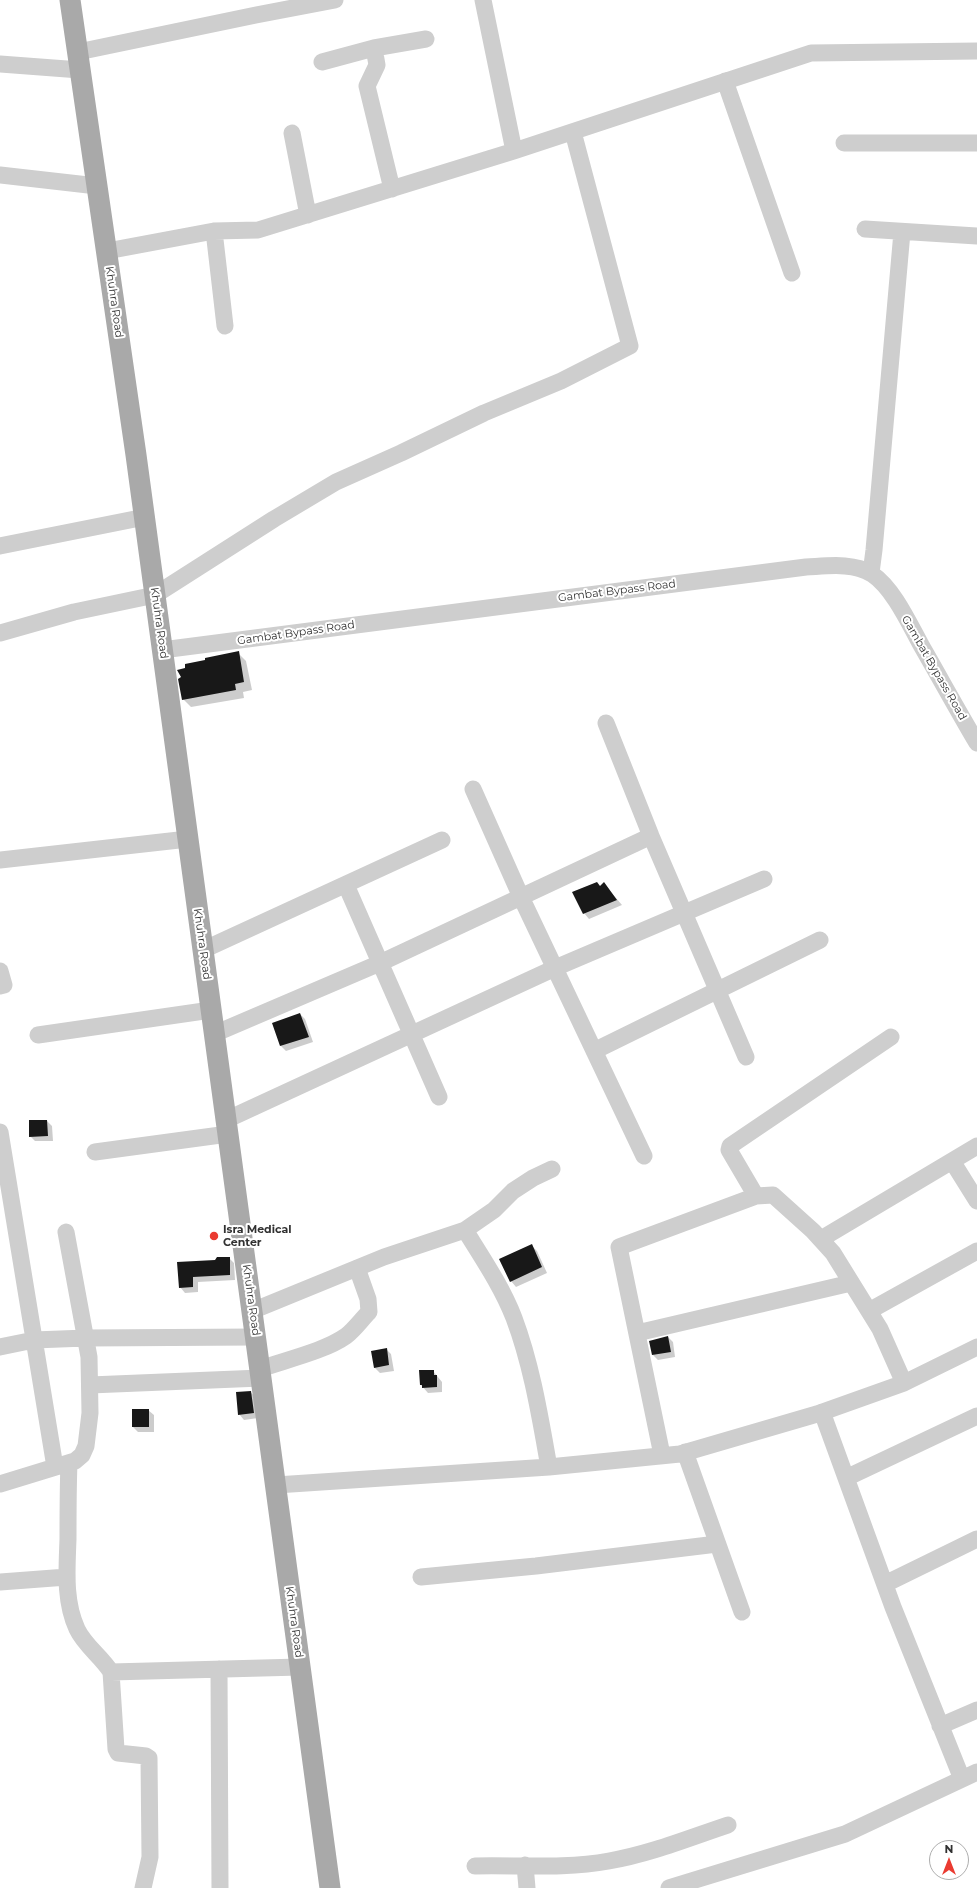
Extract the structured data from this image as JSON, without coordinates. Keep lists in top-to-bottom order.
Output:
{
  "streets": {
    "main road": ["Khuhra Road"],
    "street": ["Gambat Bypass Road"]
  },
  "crossings": [
    ["Khuhra Road", "Gambat Bypass Road"]
  ],
  "places": ["Isra Medical Center"],
  "north": "top"
}
